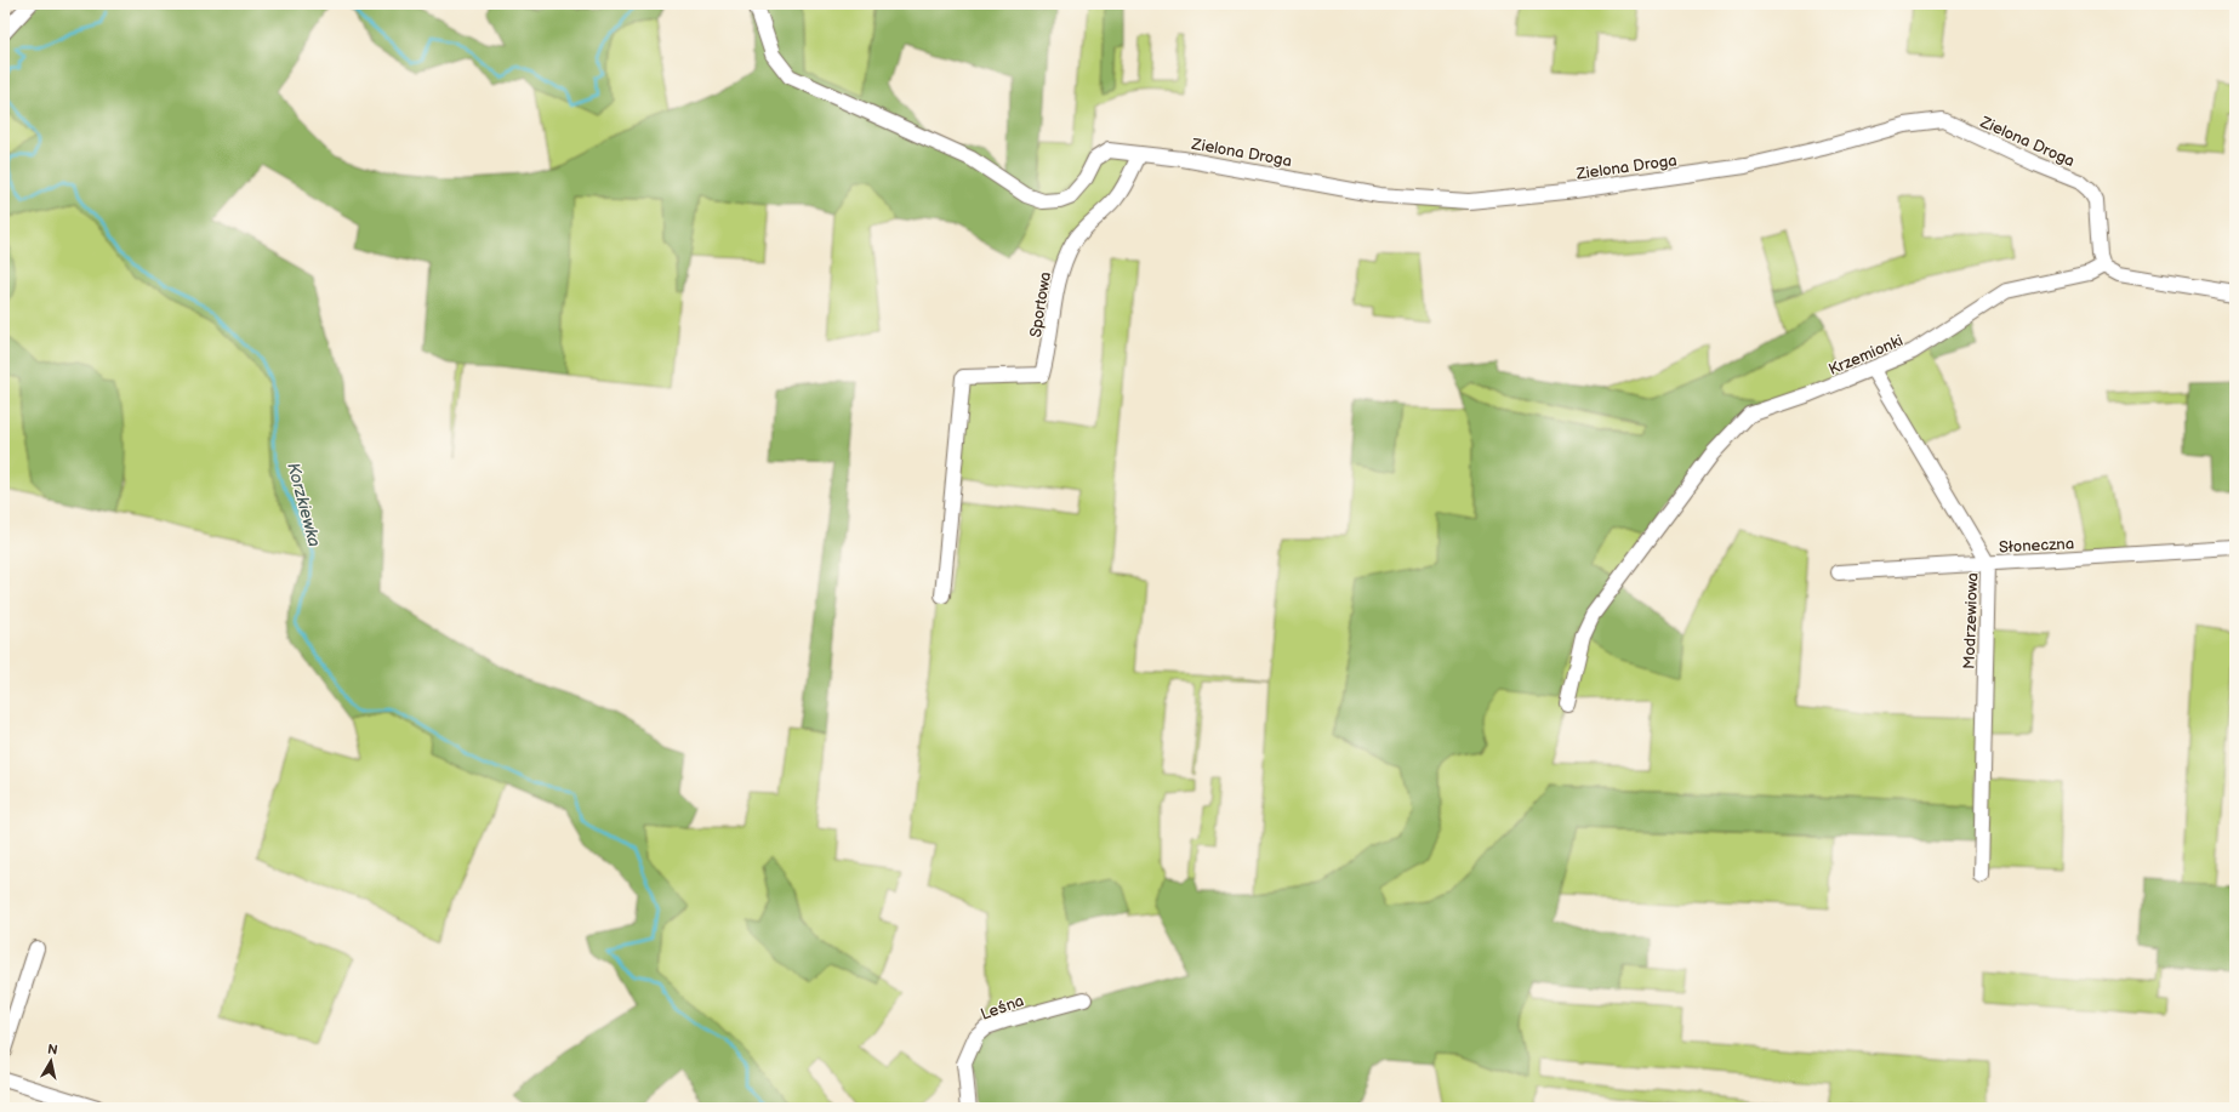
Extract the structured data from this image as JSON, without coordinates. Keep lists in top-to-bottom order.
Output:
{
  "streets": {
    "street": [
      "Zielona Droga",
      "Sportowa",
      "Krzemionki",
      "Słoneczna",
      "Modrzewiowa",
      "Leśna"
    ]
  },
  "crossings": [
    ["Zielona Droga", "Sportowa"],
    ["Zielona Droga", "Krzemionki"],
    ["Krzemionki", "Modrzewiowa"],
    ["Słoneczna", "Modrzewiowa"]
  ],
  "water": ["Korzkiewka"],
  "north": "top"
}
